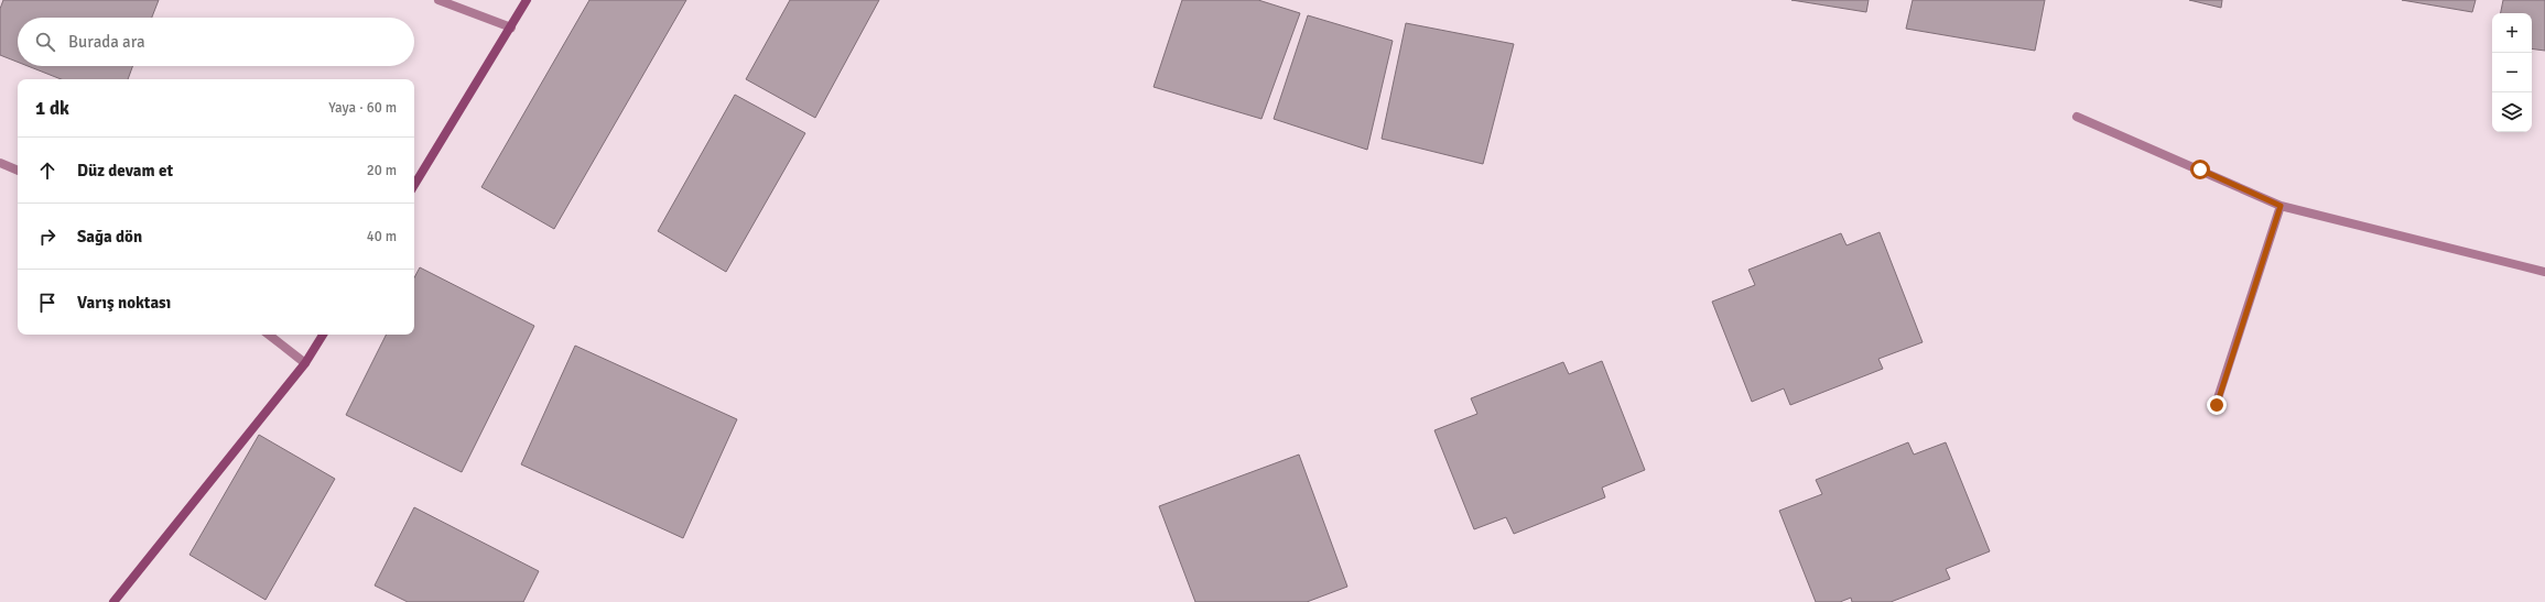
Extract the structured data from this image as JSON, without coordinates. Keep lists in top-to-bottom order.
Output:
{
  "page": {
    "map_buttons": ["+", "−"],
    "search": "Burada ara",
    "heading": ["1 dk", "Yaya · 60 m"],
    "list": [
      ["Düz devam et", "20 m"],
      ["Sağa dön", "40 m"],
      "Varış noktası"
    ]
  }
}
